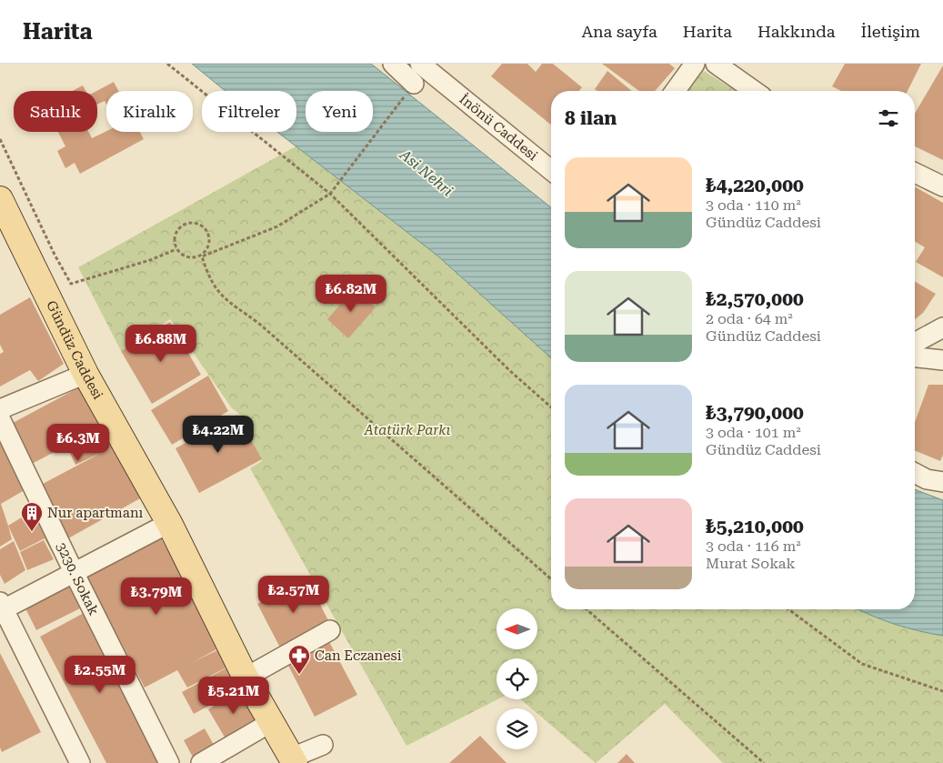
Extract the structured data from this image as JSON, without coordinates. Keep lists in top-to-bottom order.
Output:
{
  "streets": {
    "main road": ["Gündüz Caddesi"],
    "street": ["İnönü Caddesi", "3230. Sokak"]
  },
  "water": ["Asi Nehri"],
  "parks": ["Atatürk Parkı"],
  "places": {
    "building": ["Nur apartmanı"],
    "pharmacy": ["Can Eczanesi"]
  },
  "north": "left",
  "page": {
    "header": "Harita",
    "nav": [
      "Ana sayfa",
      "Harita",
      "Hakkında",
      "İletişim"
    ],
    "chip": [
      "Satılık",
      "Kiralık",
      "Filtreler",
      "Yeni"
    ],
    "heading": "8 ilan",
    "list": [
      {
        "name": "₺4,220,000",
        "note": "3 oda · 110 m² · Gündüz Caddesi"
      },
      {
        "name": "₺2,570,000",
        "note": "2 oda · 64 m² · Gündüz Caddesi"
      },
      {
        "name": "₺3,790,000",
        "note": "3 oda · 101 m² · Gündüz Caddesi"
      },
      {
        "name": "₺5,210,000",
        "note": "3 oda · 116 m² · Murat Sokak"
      }
    ],
    "price": [
      "₺6.82M",
      "₺6.88M",
      "₺4.22M",
      "₺6.3M",
      "₺2.57M",
      "₺3.79M",
      "₺2.55M",
      "₺5.21M"
    ]
  }
}
